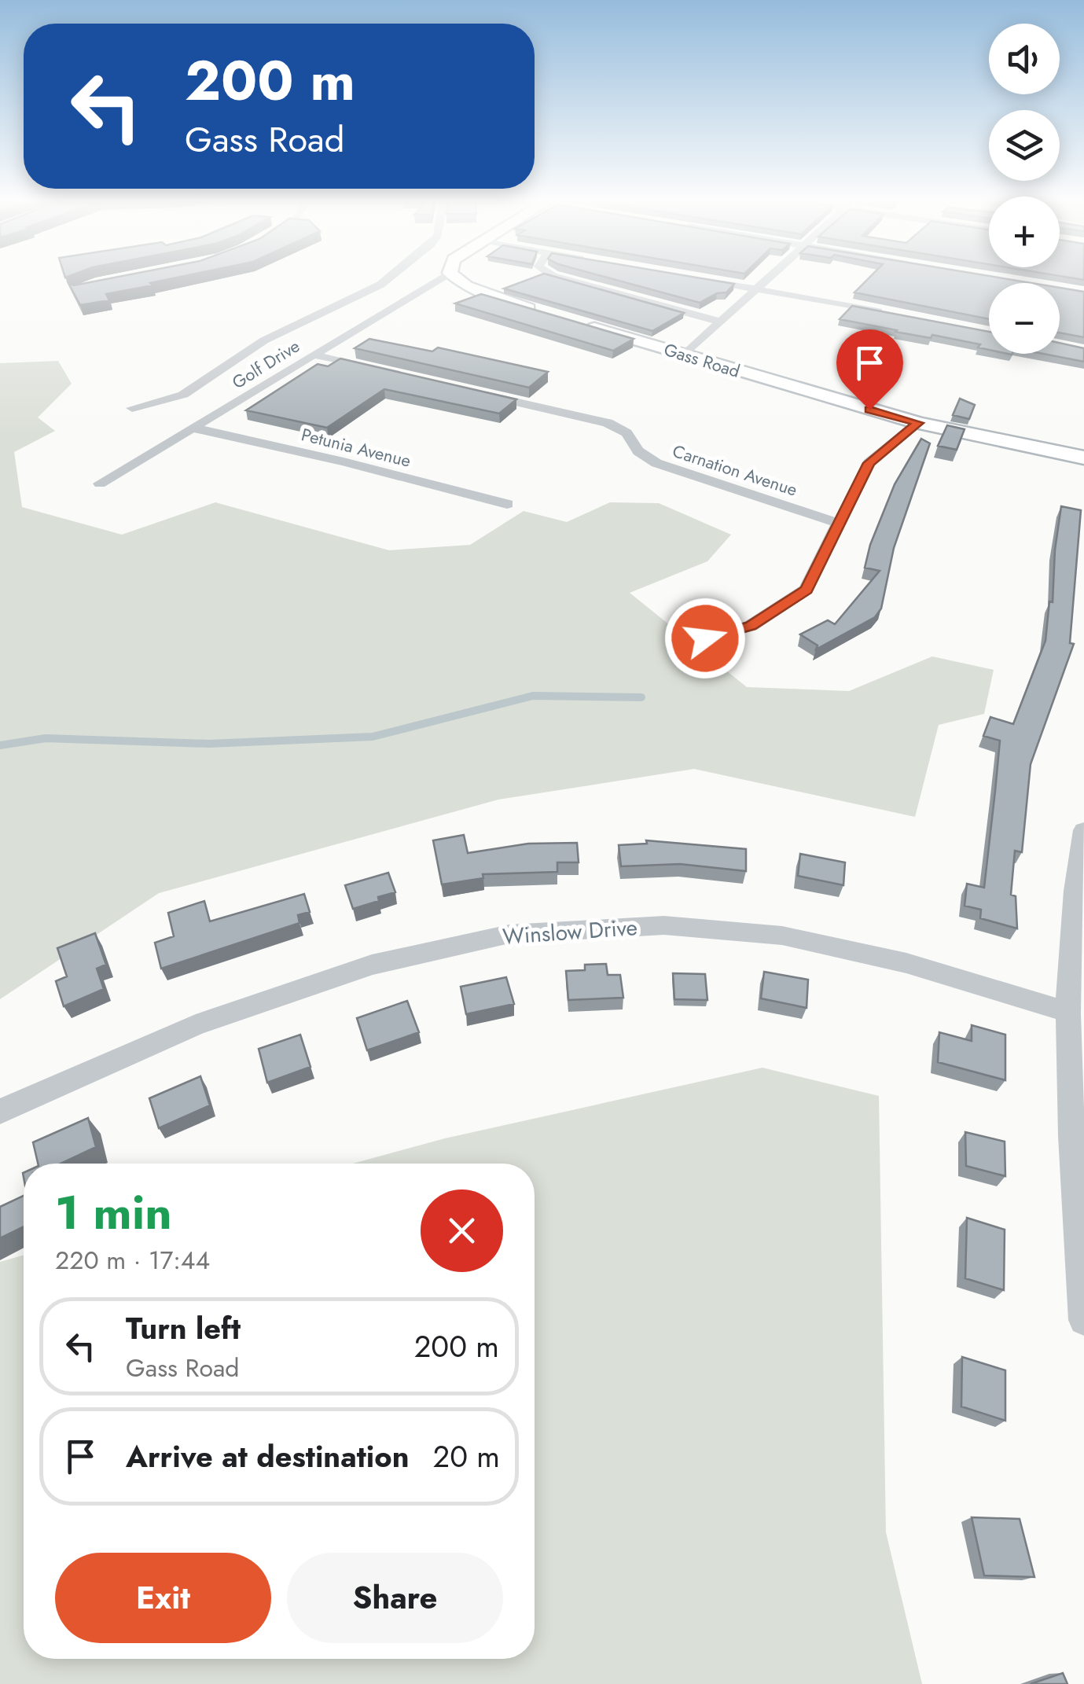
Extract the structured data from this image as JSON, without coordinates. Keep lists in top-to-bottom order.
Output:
{
  "streets": {
    "street": [
      "Gass Road",
      "Golf Drive",
      "Petunia Avenue",
      "Carnation Avenue",
      "Winslow Drive"
    ]
  },
  "crossings": [
    ["Golf Drive", "Petunia Avenue"]
  ],
  "page": {
    "map_buttons": ["+", "−"],
    "turn": ["200 m", "Gass Road"],
    "heading": ["1 min", "220 m · 17:44"],
    "list": [
      {
        "name": "Turn left",
        "note": "Gass Road",
        "value": "200 m"
      },
      {
        "name": "Arrive at destination",
        "value": "20 m"
      }
    ],
    "buttons": ["Exit", "Share"]
  }
}
